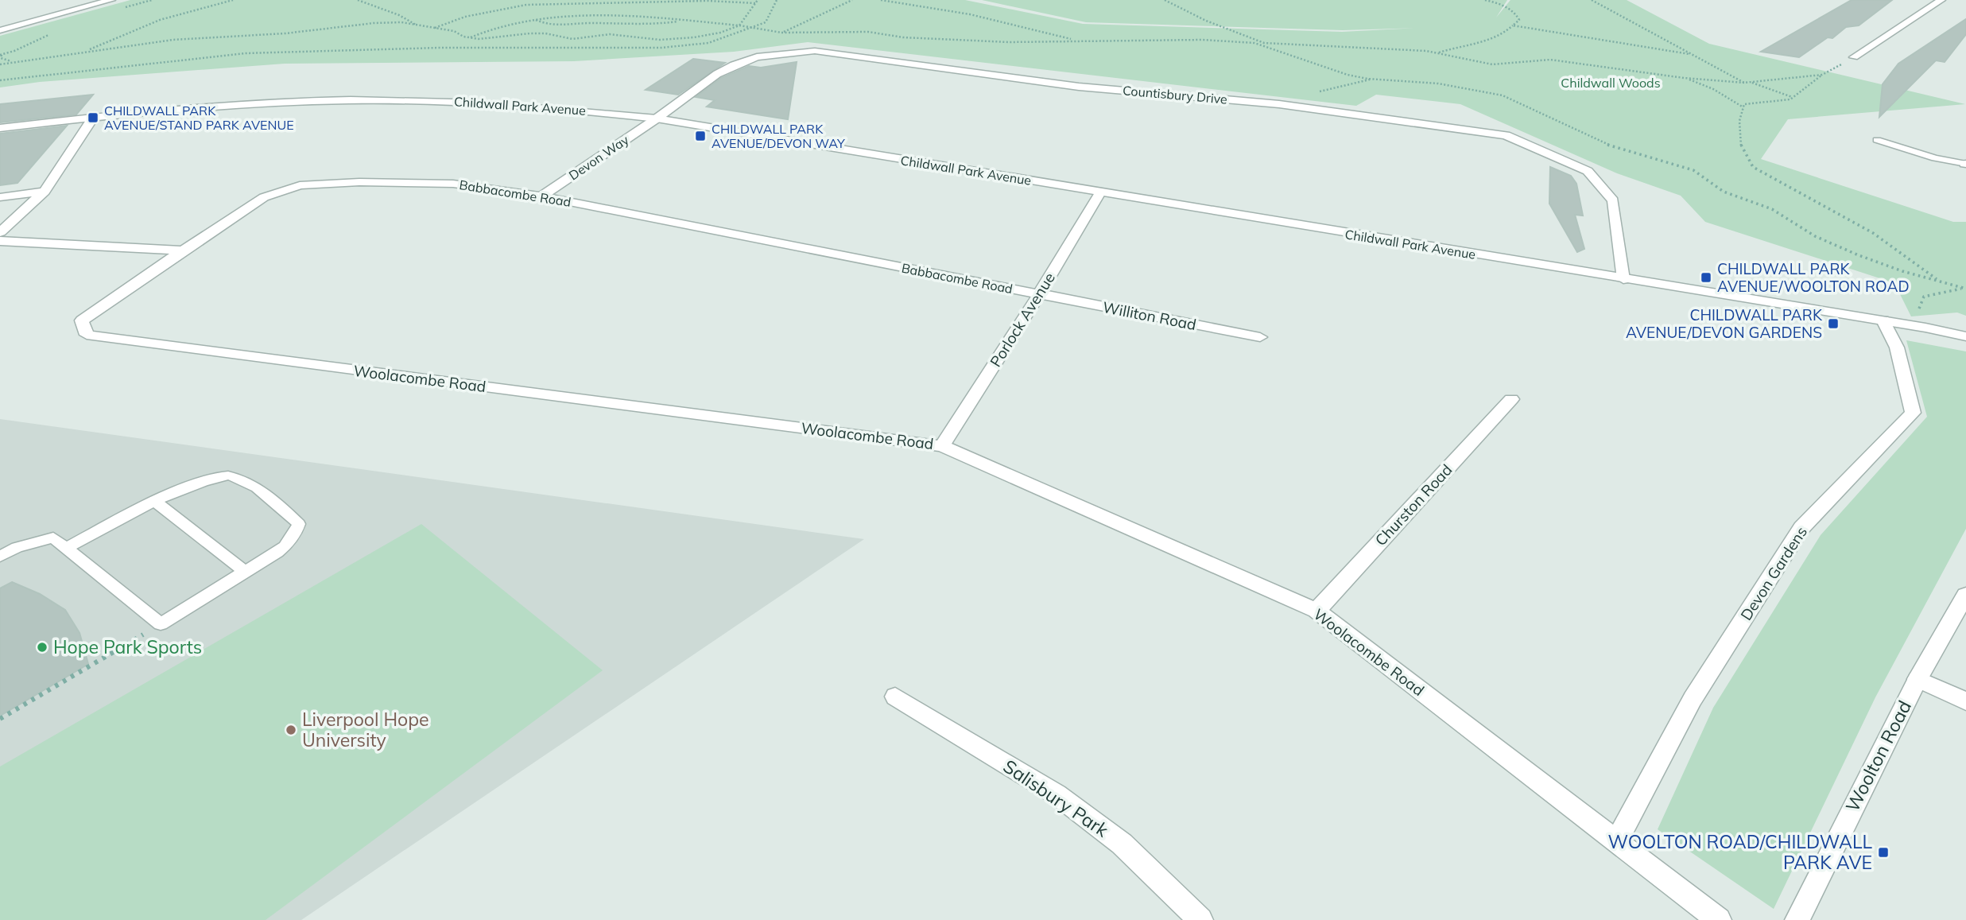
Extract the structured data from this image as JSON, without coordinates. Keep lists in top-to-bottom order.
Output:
{
  "streets": {
    "street": [
      "Countisbury Drive",
      "Childwall Park Avenue",
      "Devon Way",
      "Babbacombe Road",
      "Williton Road",
      "Porlock Avenue",
      "Woolacombe Road",
      "Churston Road",
      "Devon Gardens",
      "Woolton Road",
      "Salisbury Park"
    ]
  },
  "crossings": [
    ["Countisbury Drive", "Childwall Park Avenue"],
    ["Countisbury Drive", "Devon Way"],
    ["Childwall Park Avenue", "Devon Way"],
    ["Childwall Park Avenue", "Porlock Avenue"],
    ["Childwall Park Avenue", "Devon Gardens"],
    ["Devon Way", "Babbacombe Road"],
    ["Babbacombe Road", "Williton Road"],
    ["Babbacombe Road", "Porlock Avenue"],
    ["Babbacombe Road", "Woolacombe Road"],
    ["Williton Road", "Porlock Avenue"],
    ["Porlock Avenue", "Woolacombe Road"],
    ["Woolacombe Road", "Churston Road"],
    ["Woolacombe Road", "Devon Gardens"]
  ],
  "parks": ["Childwall Woods"],
  "places": {
    "transit": [
      "CHILDWALL PARK AVENUE/STAND PARK AVENUE",
      "CHILDWALL PARK AVENUE/DEVON WAY",
      "CHILDWALL PARK AVENUE/WOOLTON ROAD",
      "CHILDWALL PARK AVENUE/DEVON GARDENS",
      "WOOLTON ROAD/CHILDWALL PARK AVE"
    ],
    "other": ["Hope Park Sports", "Liverpool Hope University"]
  }
}
